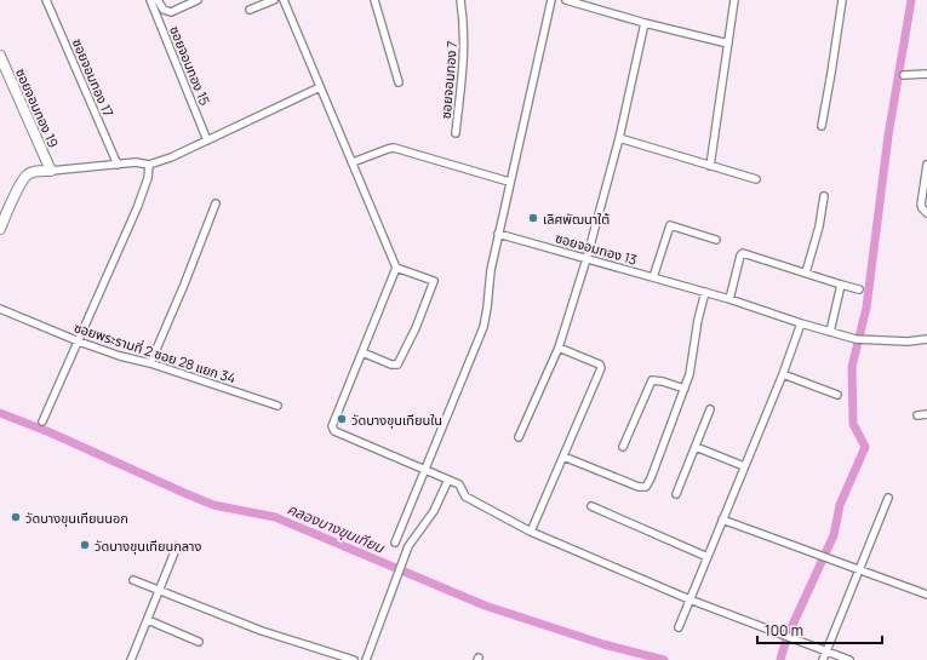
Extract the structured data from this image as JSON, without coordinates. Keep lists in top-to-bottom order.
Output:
{
  "streets": {
    "street": [
      "ซอยจอมทอง 15",
      "ซอยจอมทอง 17",
      "ซอยจอมทอง 7",
      "ซอยจอมทอง 19",
      "ซอยจอมทอง 13",
      "ซอยพระรามที่ 2 ซอย 28 แยก 34"
    ]
  },
  "water": ["คลองบางขุนเทียน"],
  "places": [
    "เลิศพัฒนาใต้",
    "วัดบางขุนเทียนใน",
    "วัดบางขุนเทียนนอก",
    "วัดบางขุนเทียนกลาง"
  ],
  "scale_bar": "100 m"
}
